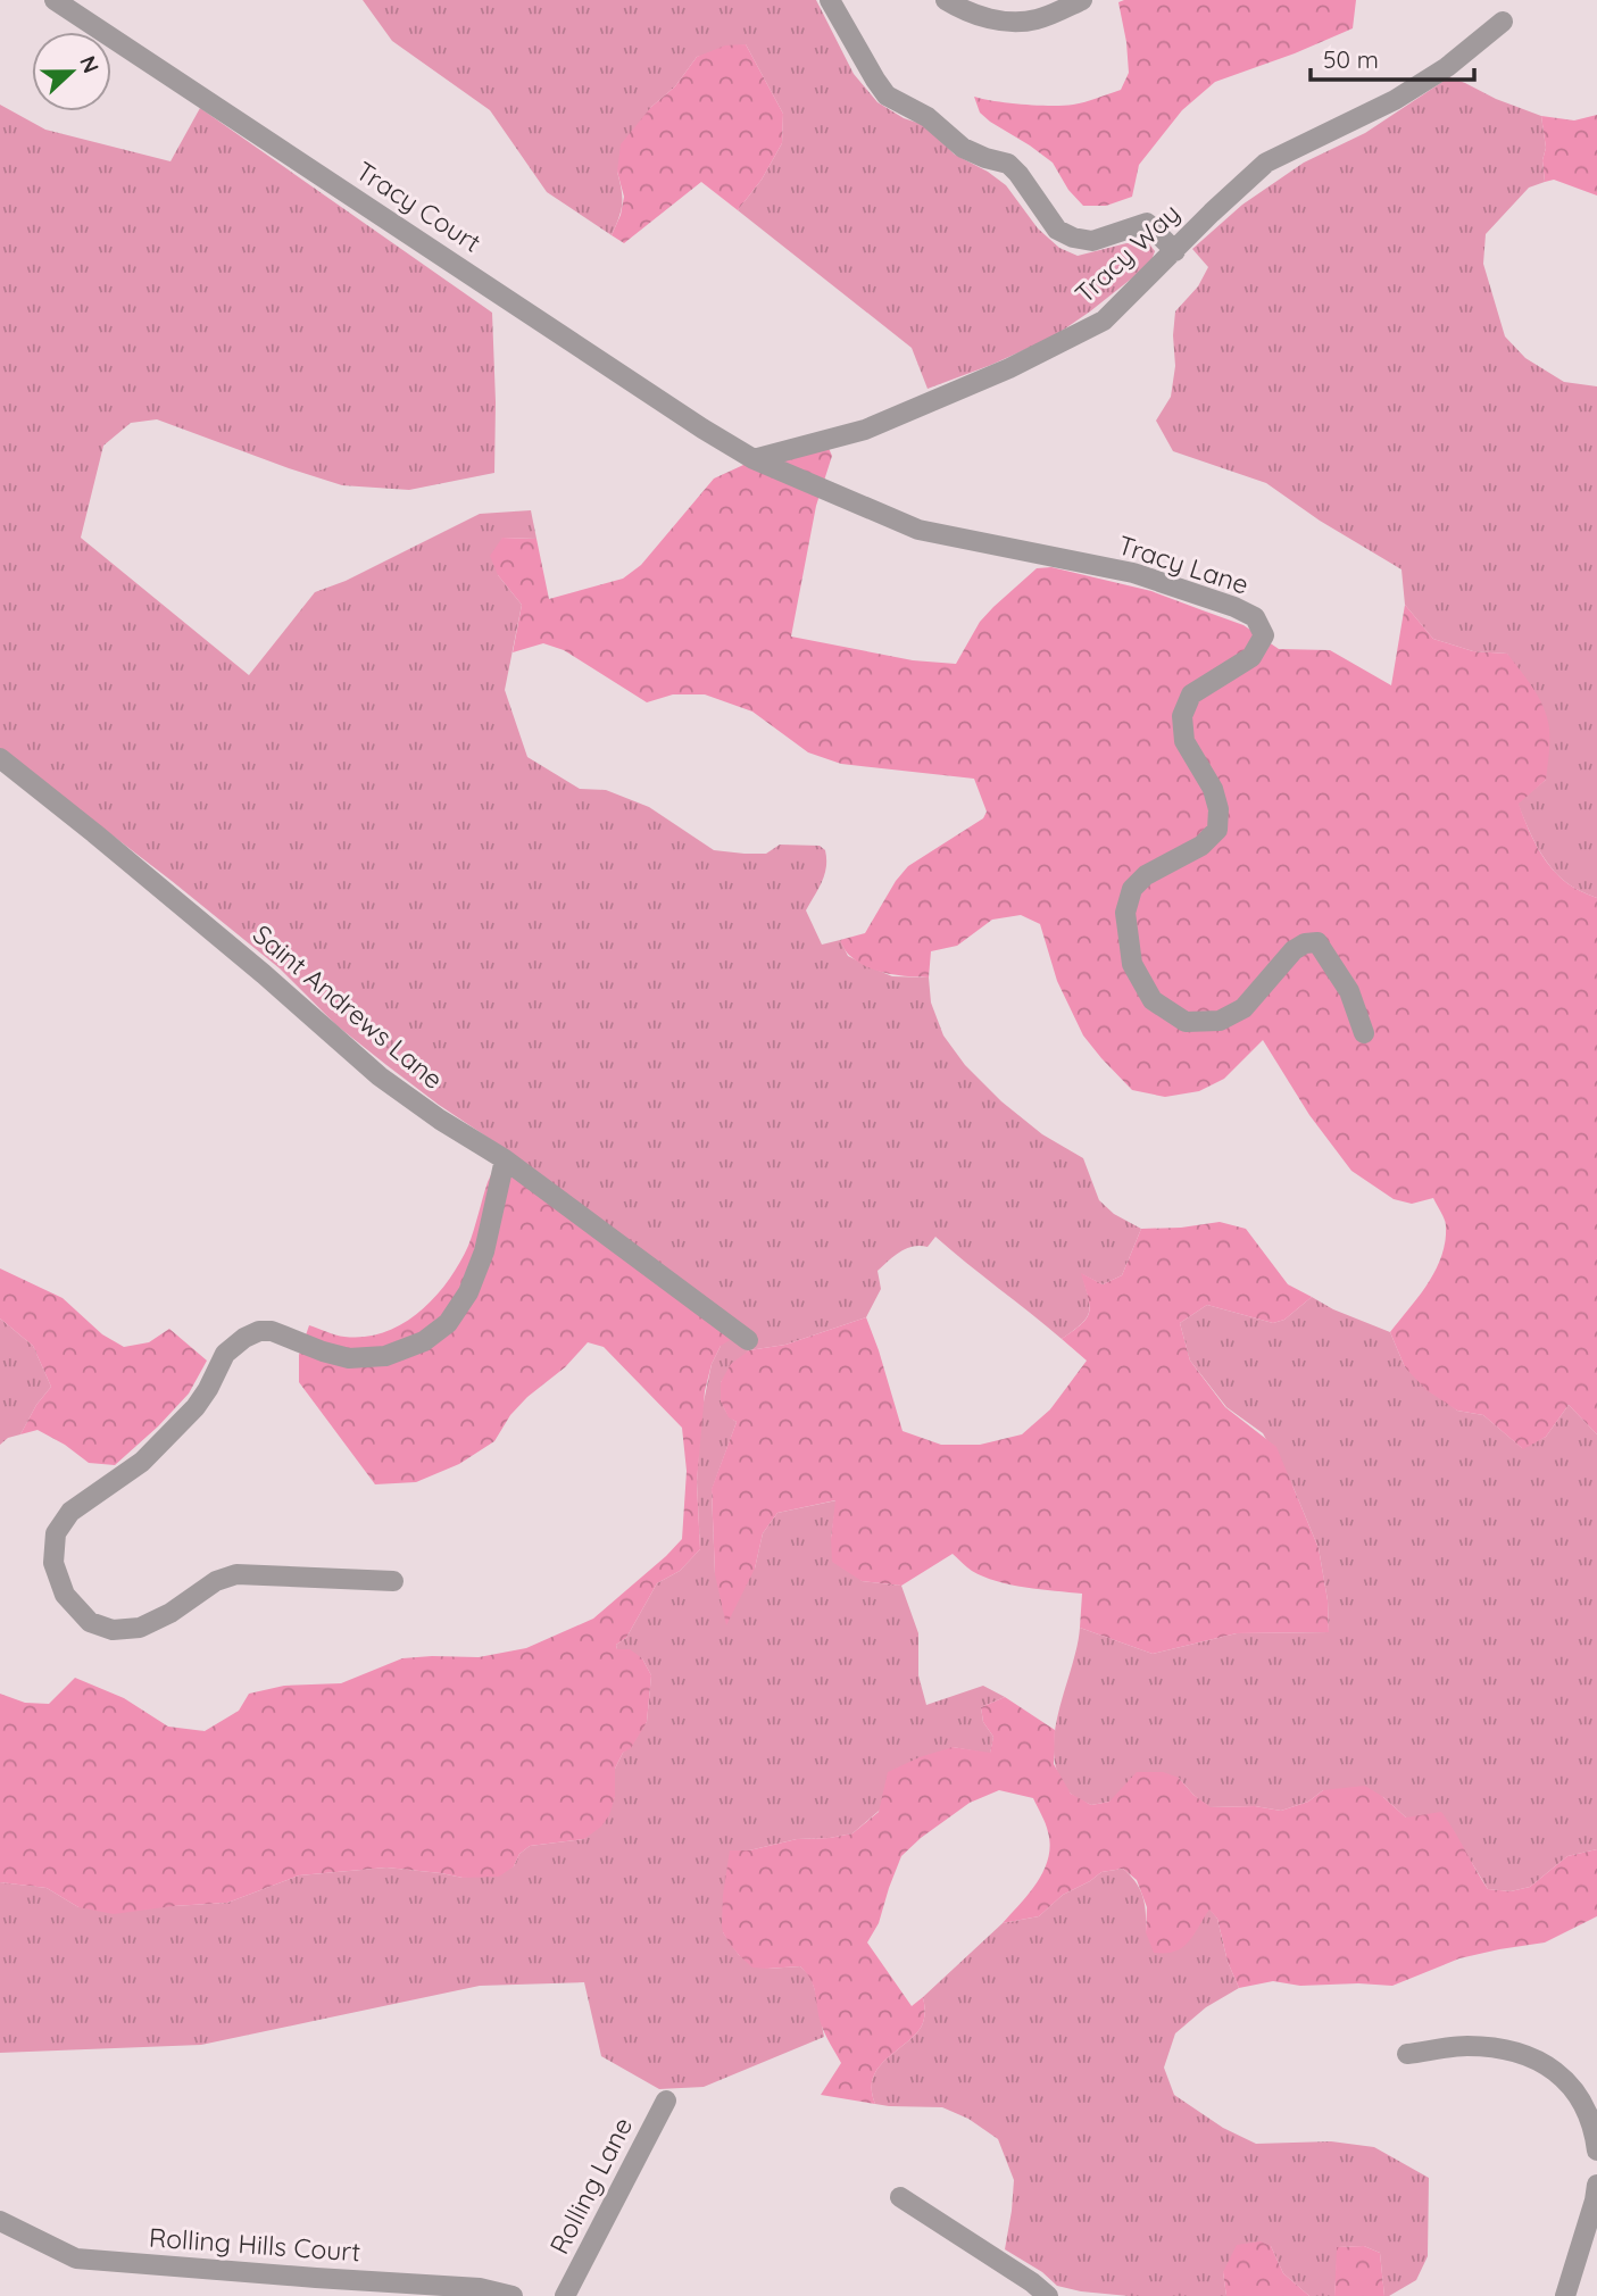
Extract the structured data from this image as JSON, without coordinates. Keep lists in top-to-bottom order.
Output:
{
  "streets": {
    "street": [
      "Tracy Court",
      "Tracy Way",
      "Tracy Lane",
      "Saint Andrews Lane",
      "Rolling Lane",
      "Rolling Hills Court"
    ]
  },
  "crossings": [
    ["Tracy Court", "Tracy Way"],
    ["Tracy Court", "Tracy Lane"],
    ["Tracy Way", "Tracy Lane"]
  ],
  "scale_bar": "50 m",
  "north": "right"
}
